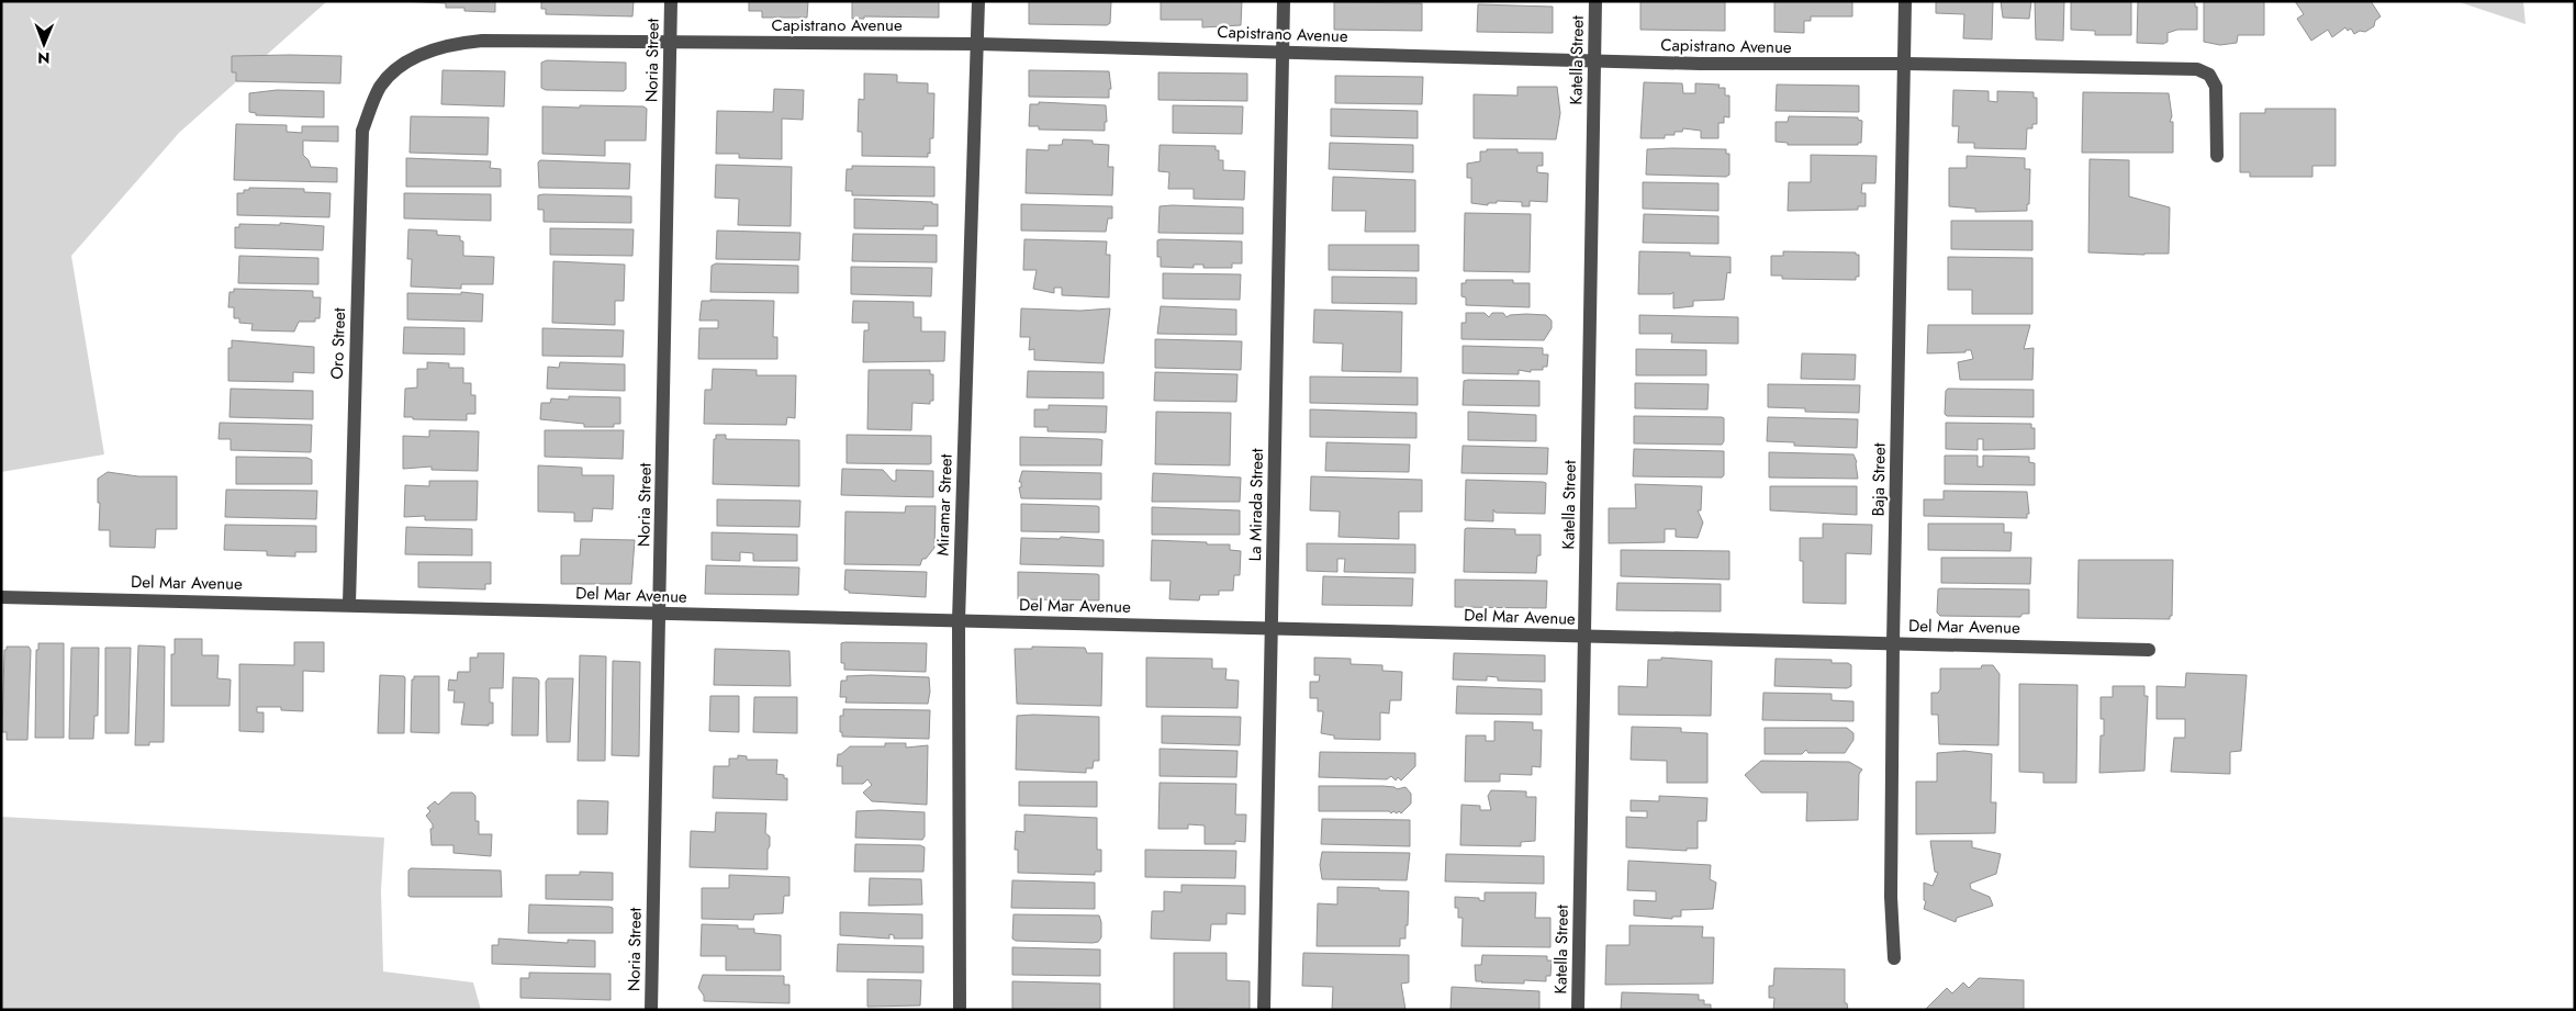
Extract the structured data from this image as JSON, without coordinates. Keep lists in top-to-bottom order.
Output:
{
  "streets": {
    "street": [
      "Capistrano Avenue",
      "Noria Street",
      "Katella Street",
      "Oro Street",
      "Baja Street",
      "Miramar Street",
      "La Mirada Street",
      "Del Mar Avenue"
    ]
  },
  "crossings": [
    ["Capistrano Avenue", "Noria Street"],
    ["Capistrano Avenue", "Katella Street"],
    ["Capistrano Avenue", "Oro Street"],
    ["Capistrano Avenue", "Baja Street"],
    ["Capistrano Avenue", "Miramar Street"],
    ["Capistrano Avenue", "La Mirada Street"],
    ["Noria Street", "Del Mar Avenue"],
    ["Katella Street", "Del Mar Avenue"],
    ["Oro Street", "Del Mar Avenue"],
    ["Baja Street", "Del Mar Avenue"],
    ["Miramar Street", "Del Mar Avenue"],
    ["La Mirada Street", "Del Mar Avenue"]
  ],
  "north": "bottom"
}
